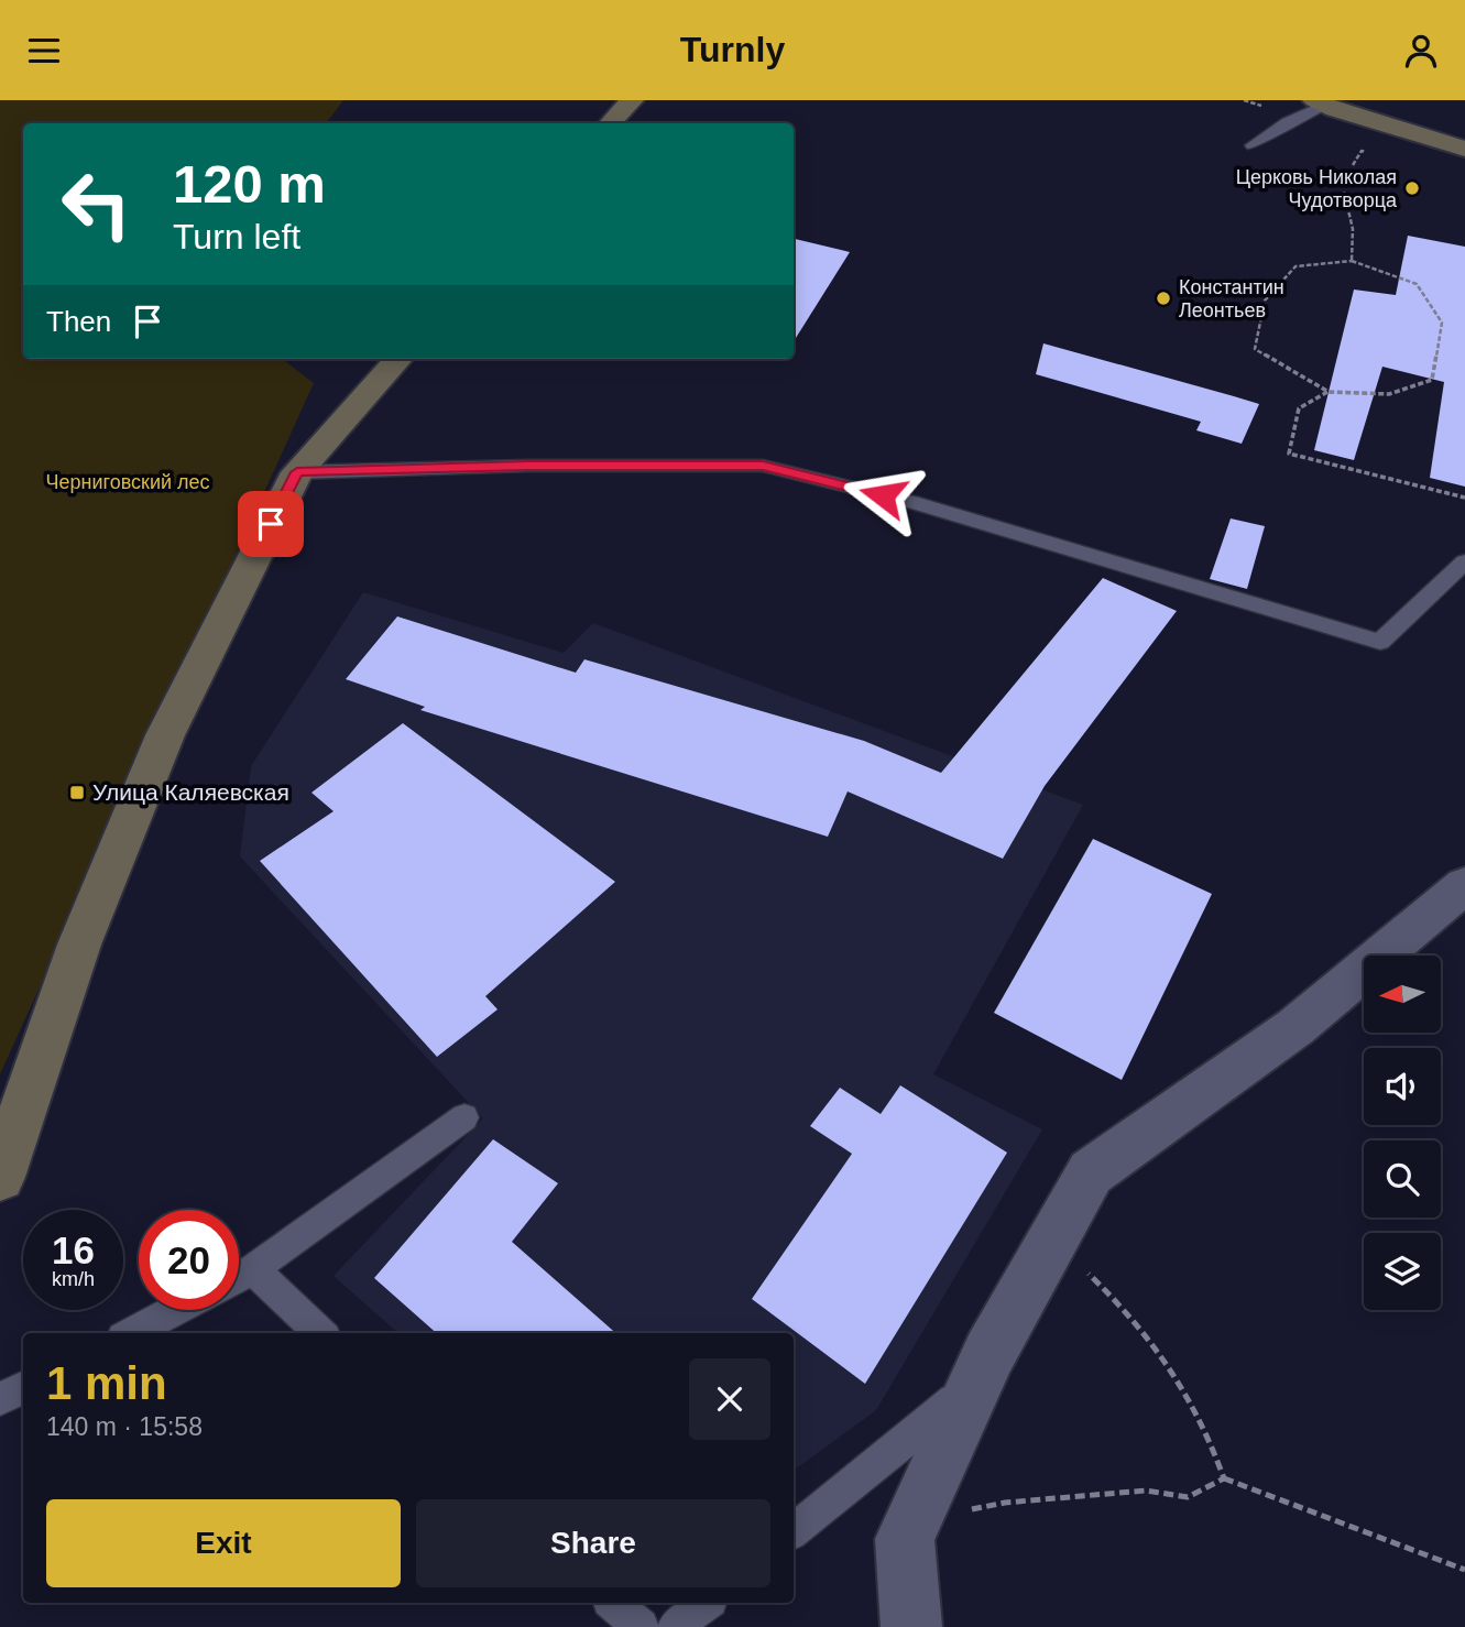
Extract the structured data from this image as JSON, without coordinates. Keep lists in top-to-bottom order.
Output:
{
  "parks": ["Черниговский лес"],
  "places": {
    "other": ["Церковь Николая Чудотворца", "Константин Леонтьев"],
    "transit": ["Улица Каляевская"]
  },
  "north": "left",
  "page": {
    "header": "Turnly",
    "turn": ["120 m", "Turn left"],
    "then": "Then",
    "speed": "16 km/h",
    "limit": "20",
    "heading": ["1 min", "140 m · 15:58"],
    "buttons": ["Exit", "Share"]
  }
}
